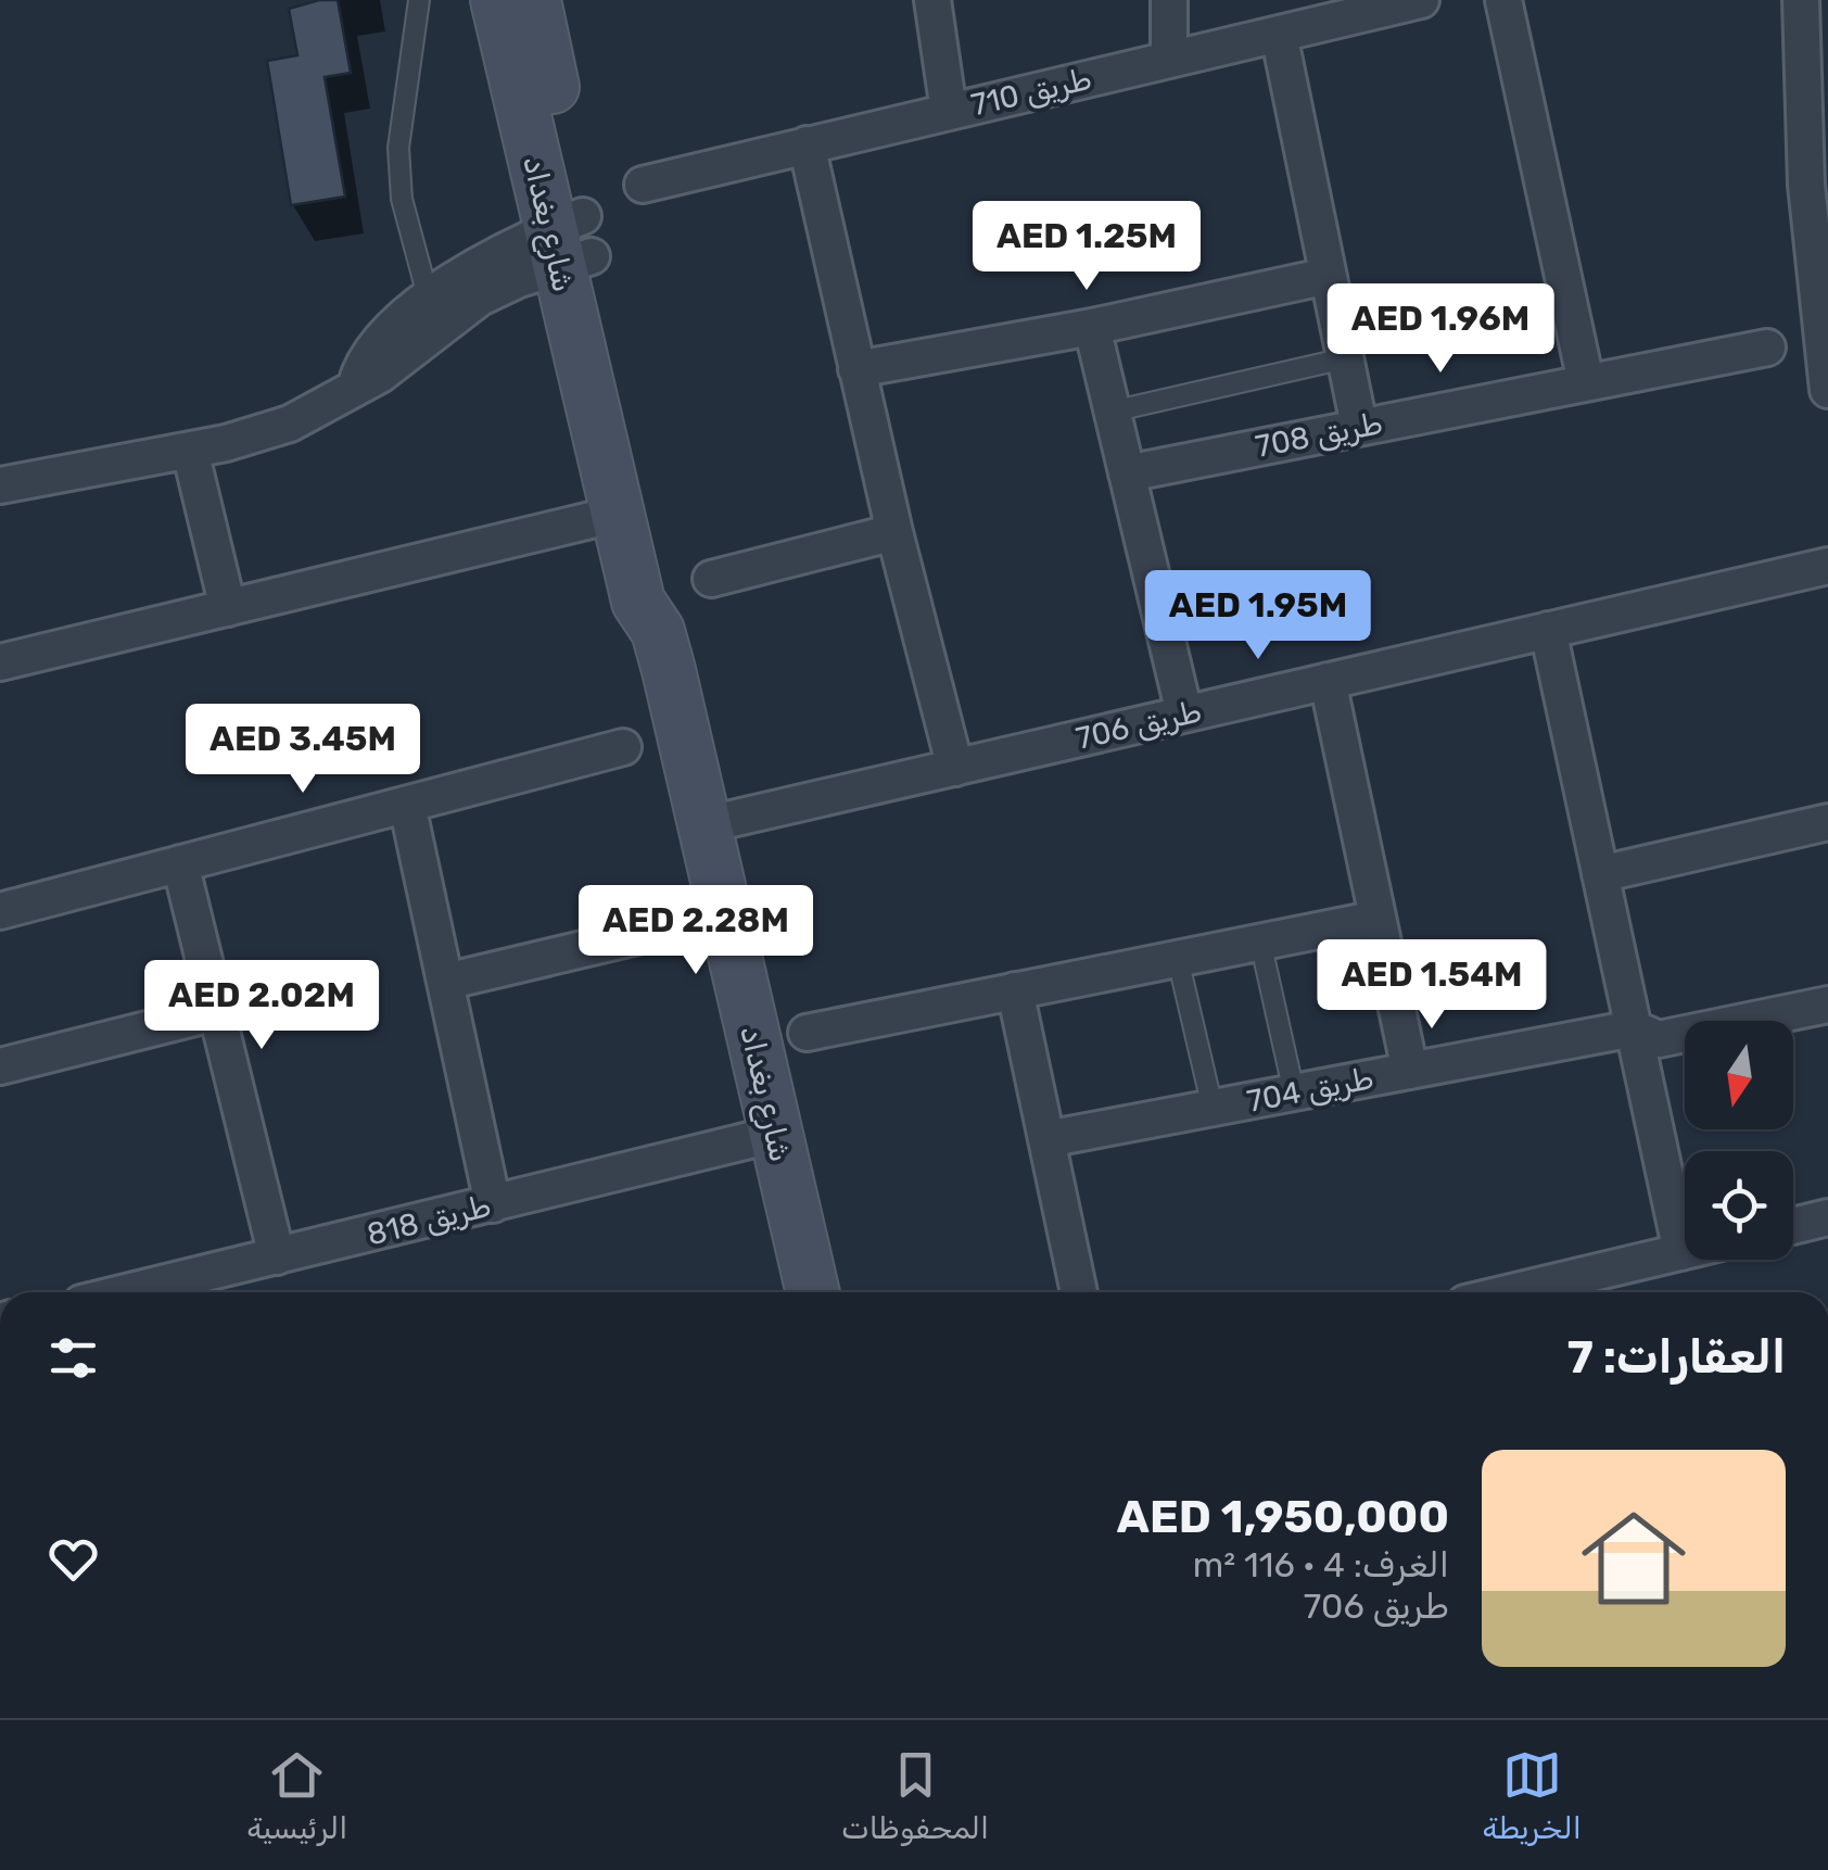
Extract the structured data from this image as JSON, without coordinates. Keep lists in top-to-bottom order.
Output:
{
  "streets": {
    "street": [
      "طريق 710",
      "شارع بغداد",
      "طريق 708",
      "طريق 706",
      "طريق 704",
      "طريق 818"
    ]
  },
  "crossings": [
    ["شارع بغداد", "طريق 706"],
    ["شارع بغداد", "طريق 818"]
  ],
  "north": "bottom",
  "page": {
    "price": [
      "AED 1.25M",
      "AED 1.96M",
      "AED 1.95M",
      "AED 3.45M",
      "AED 2.28M",
      "AED 1.54M",
      "AED 2.02M"
    ],
    "heading": "العقارات: 7",
    "list": [
      {
        "name": "AED 1,950,000",
        "note": "الغرف: 4 · 116 m² · طريق 706"
      }
    ],
    "tabs": ["الخريطة", "المحفوظات", "الرئيسية"]
  }
}
